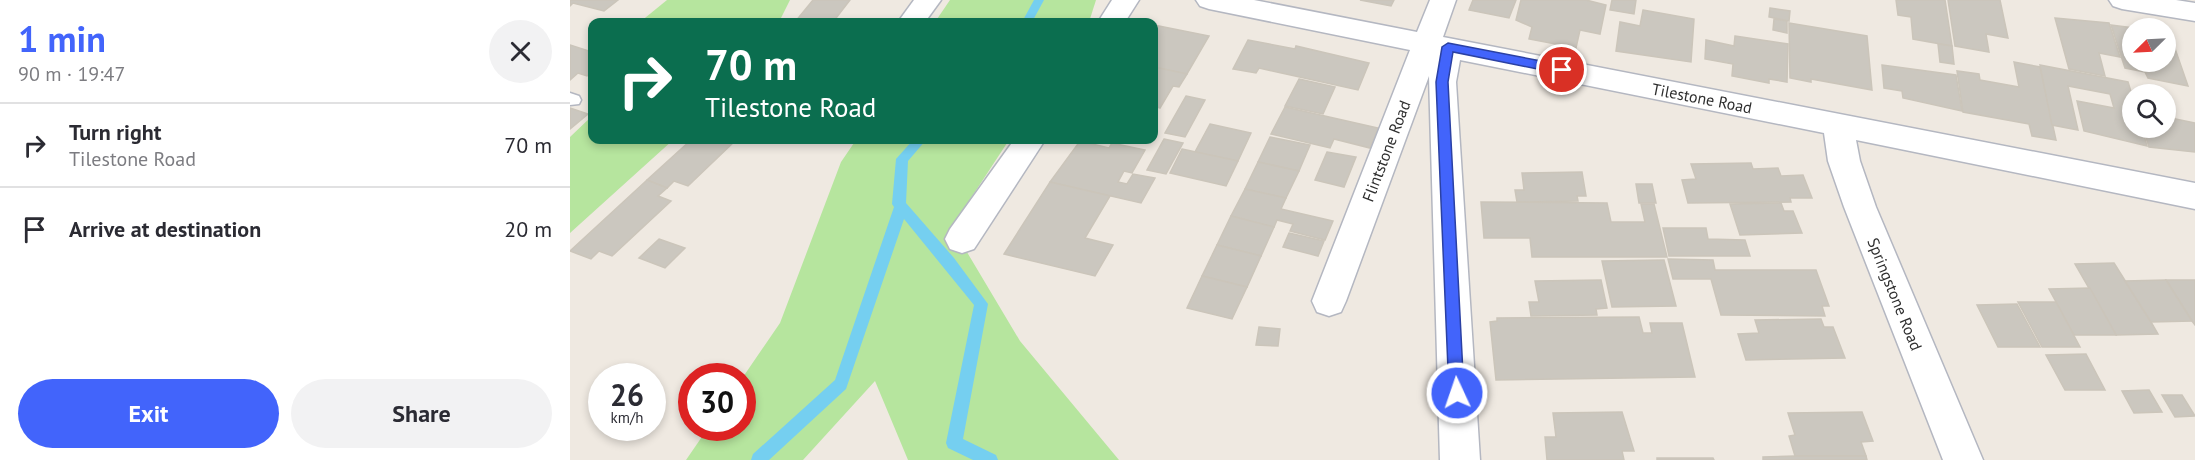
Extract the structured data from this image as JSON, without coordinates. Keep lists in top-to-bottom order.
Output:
{
  "streets": {
    "street": ["Tilestone Road", "Flintstone Road", "Springstone Road"]
  },
  "crossings": [
    ["Tilestone Road", "Flintstone Road"],
    ["Tilestone Road", "Springstone Road"]
  ],
  "north": "bottom left",
  "page": {
    "heading": ["1 min", "90 m · 19:47"],
    "turn": ["70 m", "Tilestone Road"],
    "list": [
      {
        "name": "Turn right",
        "note": "Tilestone Road",
        "value": "70 m"
      },
      {
        "name": "Arrive at destination",
        "value": "20 m"
      }
    ],
    "speed": "26 km/h",
    "limit": "30",
    "buttons": ["Exit", "Share"]
  }
}
